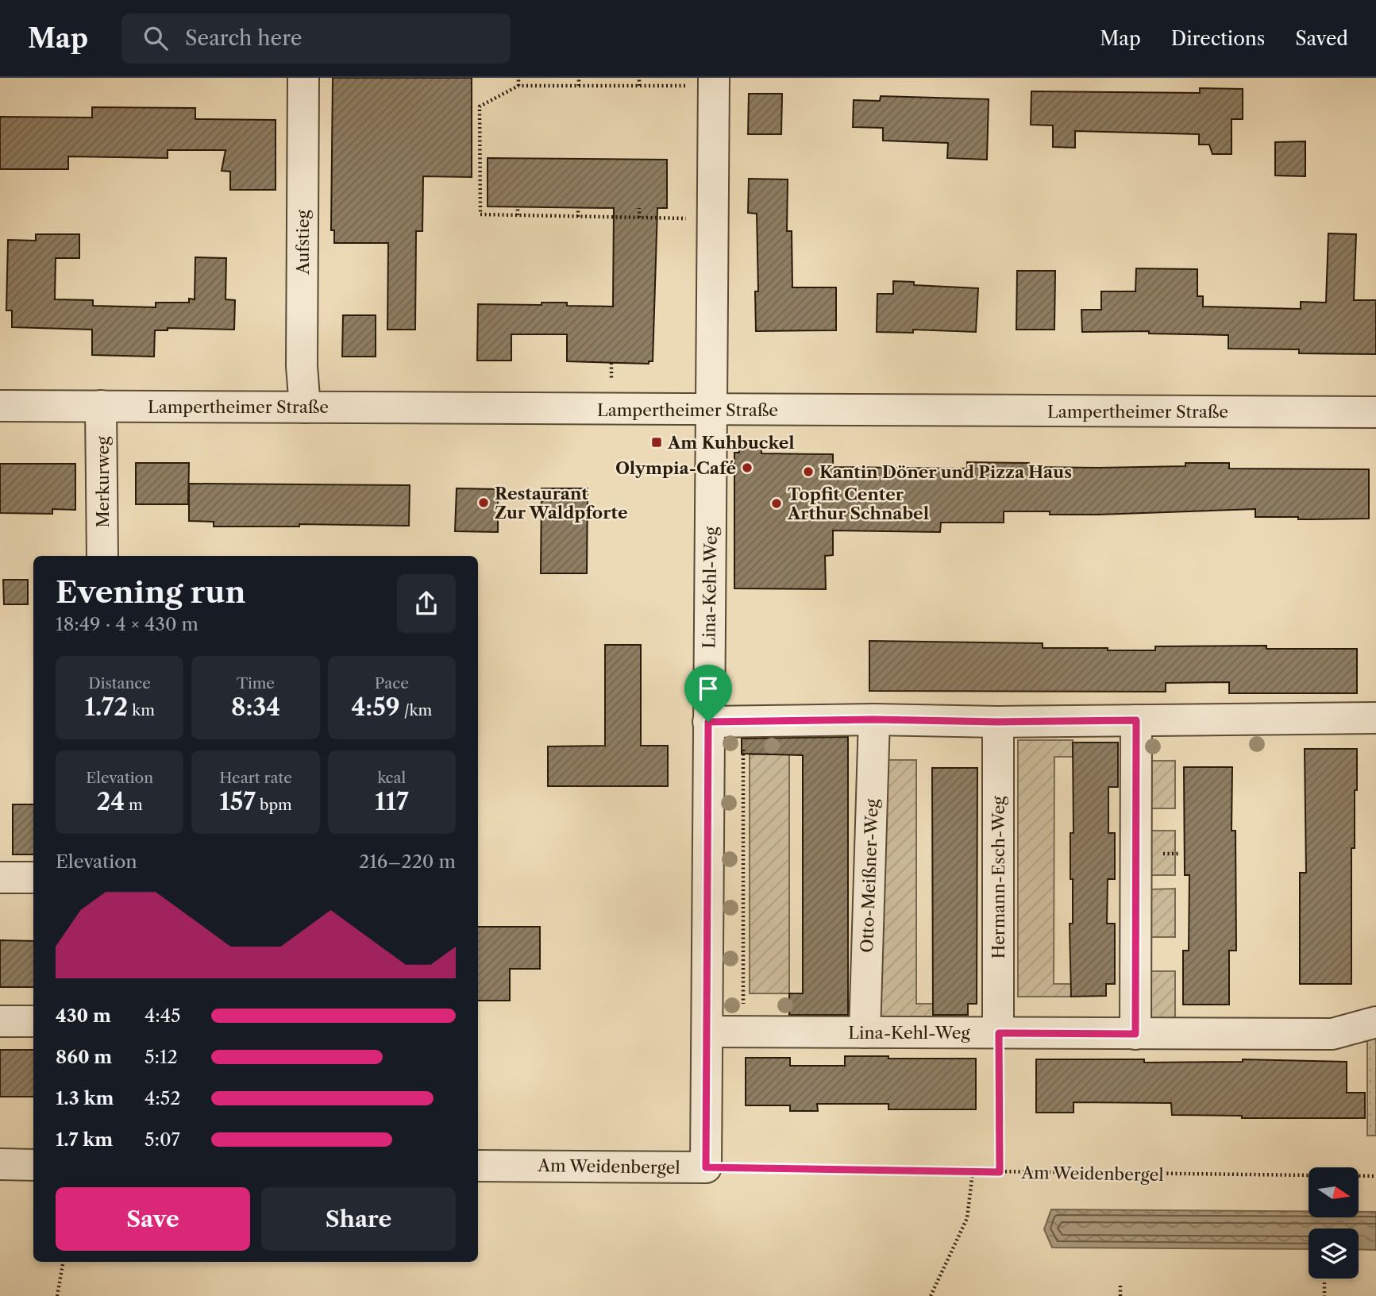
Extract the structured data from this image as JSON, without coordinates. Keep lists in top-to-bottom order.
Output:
{
  "streets": {
    "street": [
      "Aufstieg",
      "Lampertheimer Straße",
      "Merkurweg",
      "Lina-Kehl-Weg",
      "Otto-Meißner-Weg",
      "Hermann-Esch-Weg",
      "Am Weidenbergel"
    ]
  },
  "crossings": [
    ["Aufstieg", "Lampertheimer Straße"],
    ["Lampertheimer Straße", "Merkurweg"],
    ["Lampertheimer Straße", "Lina-Kehl-Weg"],
    ["Lina-Kehl-Weg", "Otto-Meißner-Weg"],
    ["Lina-Kehl-Weg", "Hermann-Esch-Weg"],
    ["Lina-Kehl-Weg", "Am Weidenbergel"]
  ],
  "places": {
    "transit": ["Am Kuhbuckel"],
    "other": [
      "Olympia-Café",
      "Kantin Döner und Pizza Haus",
      "Restaurant Zur Waldpforte",
      "Topfit Center Arthur Schnabel"
    ]
  },
  "north": "right",
  "page": {
    "header": "Map",
    "search": "Search here",
    "nav": ["Map", "Directions", "Saved"],
    "heading": ["Evening run", "18:49 · 4 × 430 m"],
    "stats": [
      ["Distance", "1.72 km"],
      ["Time", "8:34"],
      ["Pace", "4:59 /km"],
      ["Elevation", "24 m"],
      ["Heart rate", "157 bpm"],
      ["kcal", "117"]
    ],
    "chart": ["Elevation", "216–220 m"],
    "list": [
      {
        "name": "430 m",
        "note": "4:45"
      },
      {
        "name": "860 m",
        "note": "5:12"
      },
      {
        "name": "1.3 km",
        "note": "4:52"
      },
      {
        "name": "1.7 km",
        "note": "5:07"
      }
    ],
    "buttons": ["Save", "Share"]
  }
}
